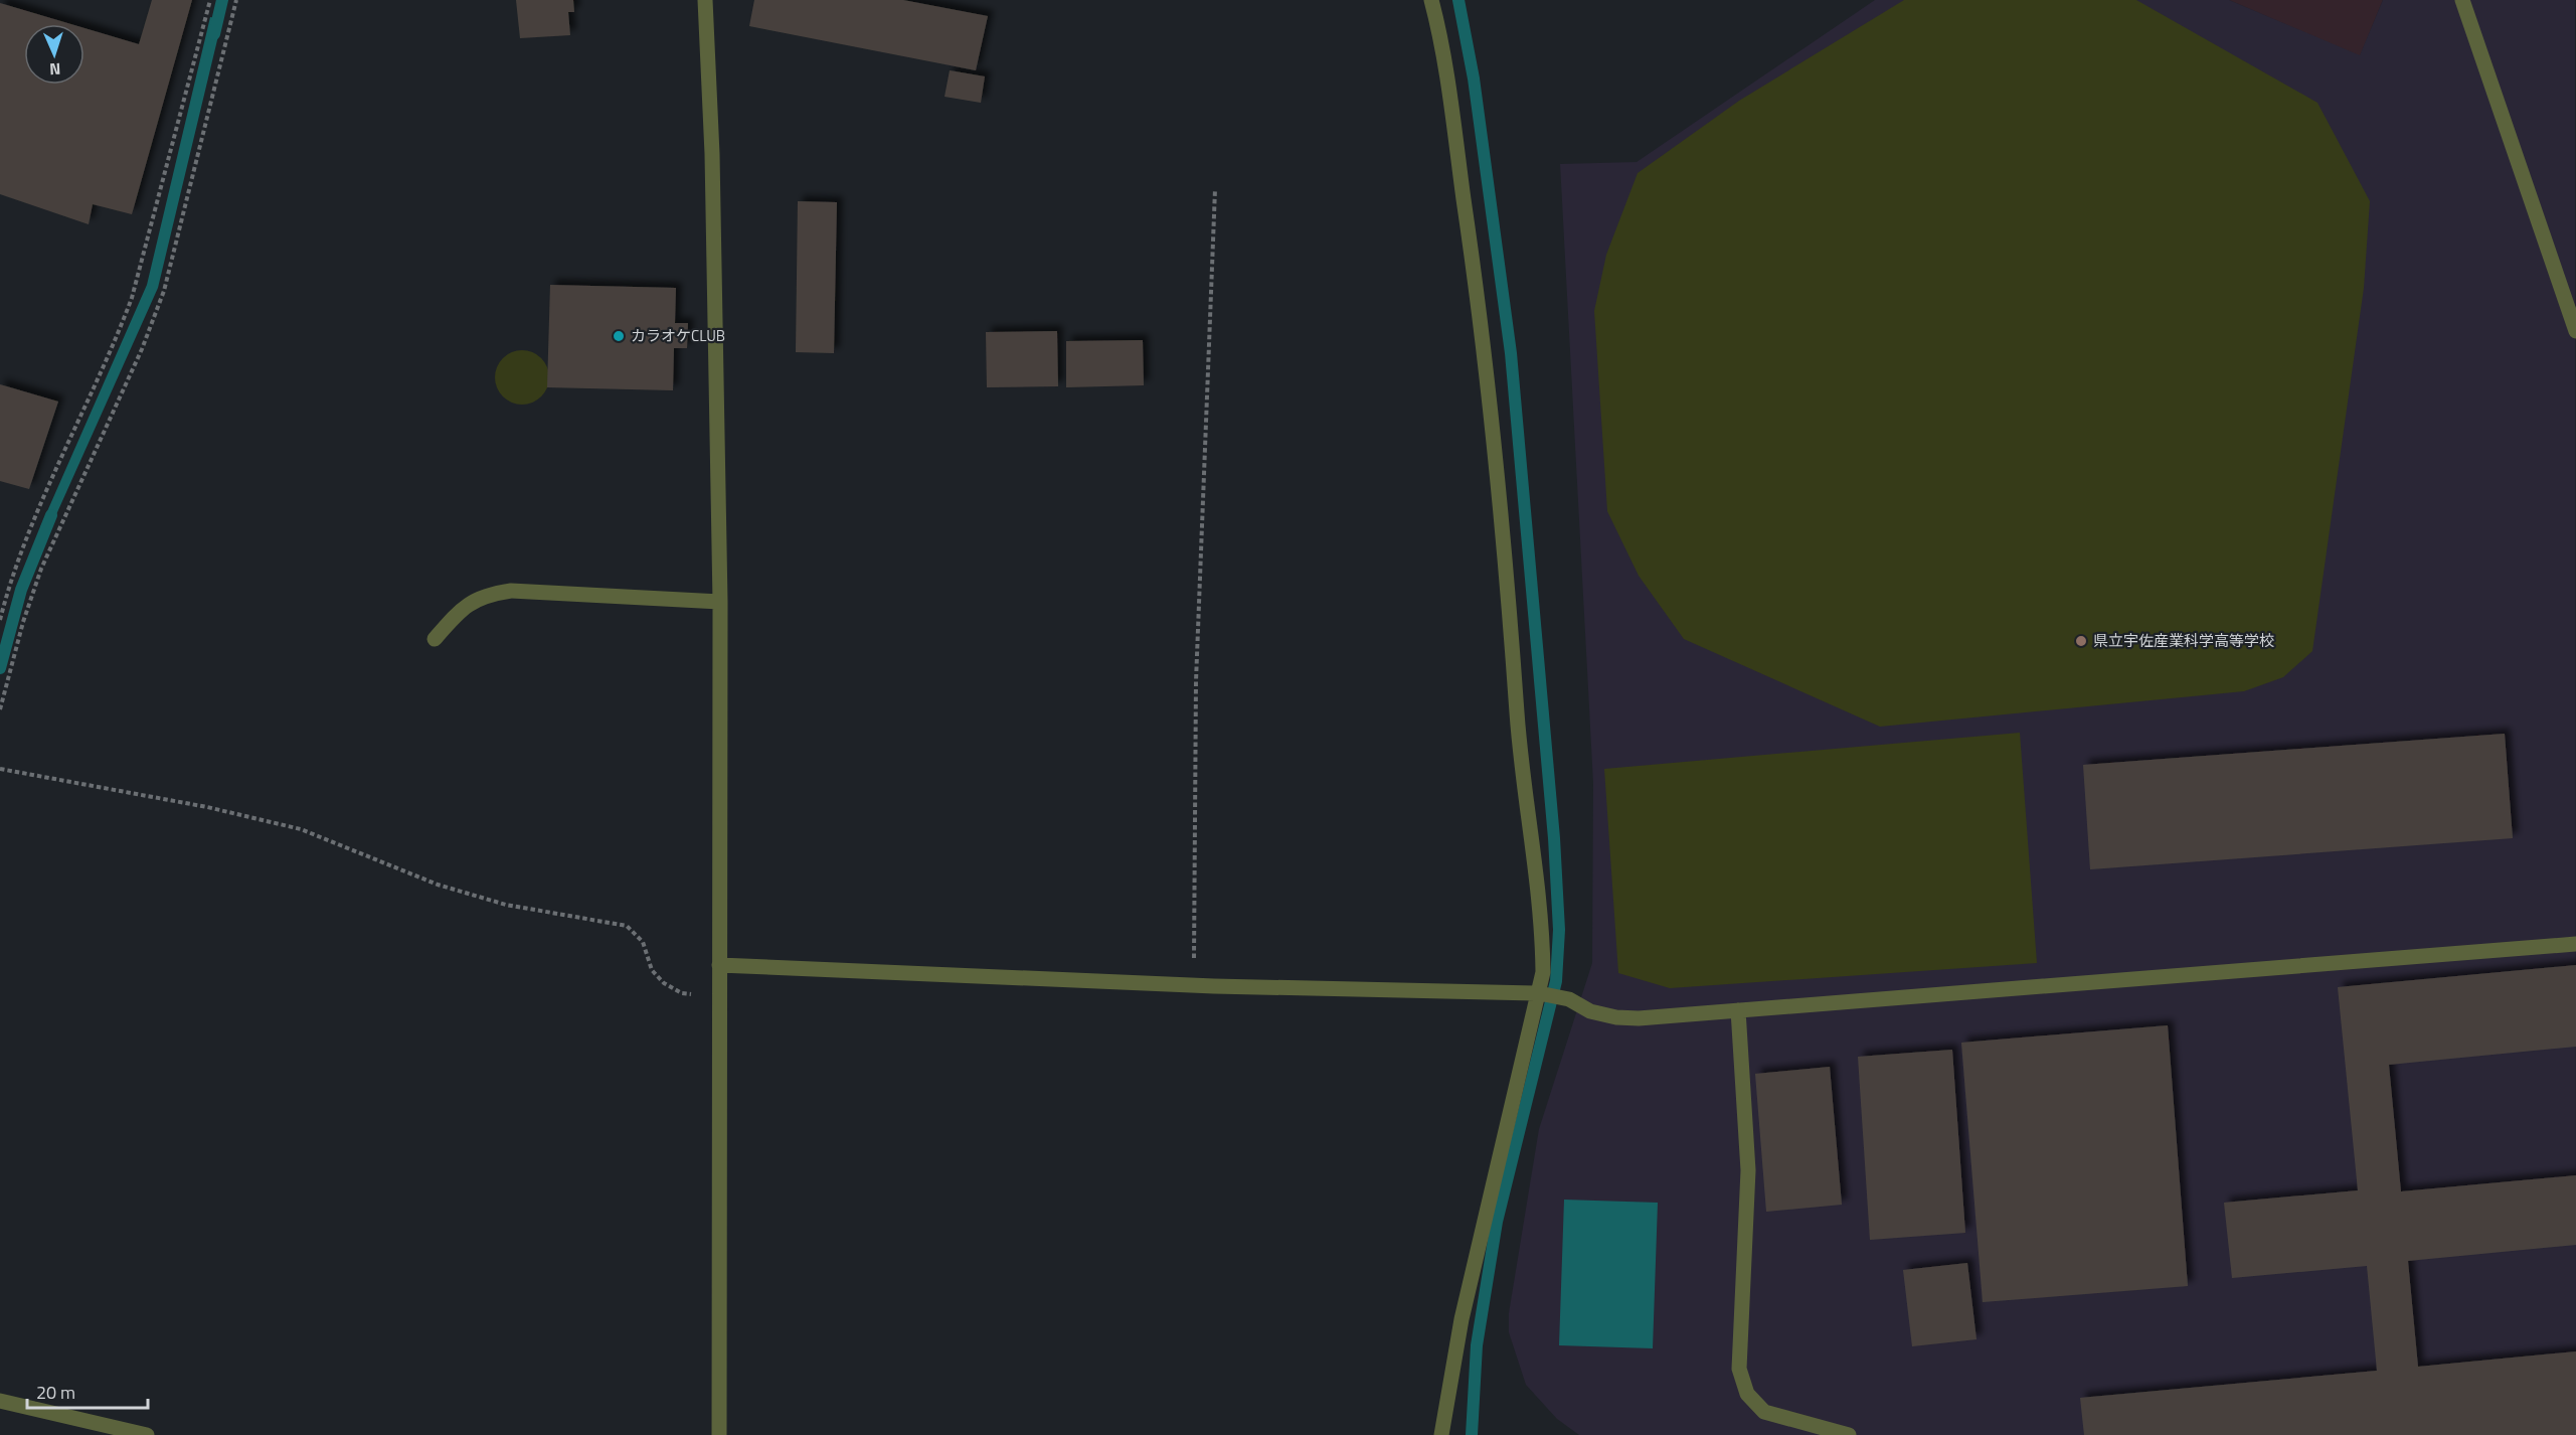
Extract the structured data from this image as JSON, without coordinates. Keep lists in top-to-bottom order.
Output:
{
  "places": ["カラオケCLUB", "県立宇佐産業科学高等学校"],
  "scale_bar": "20 m",
  "north": "bottom"
}
